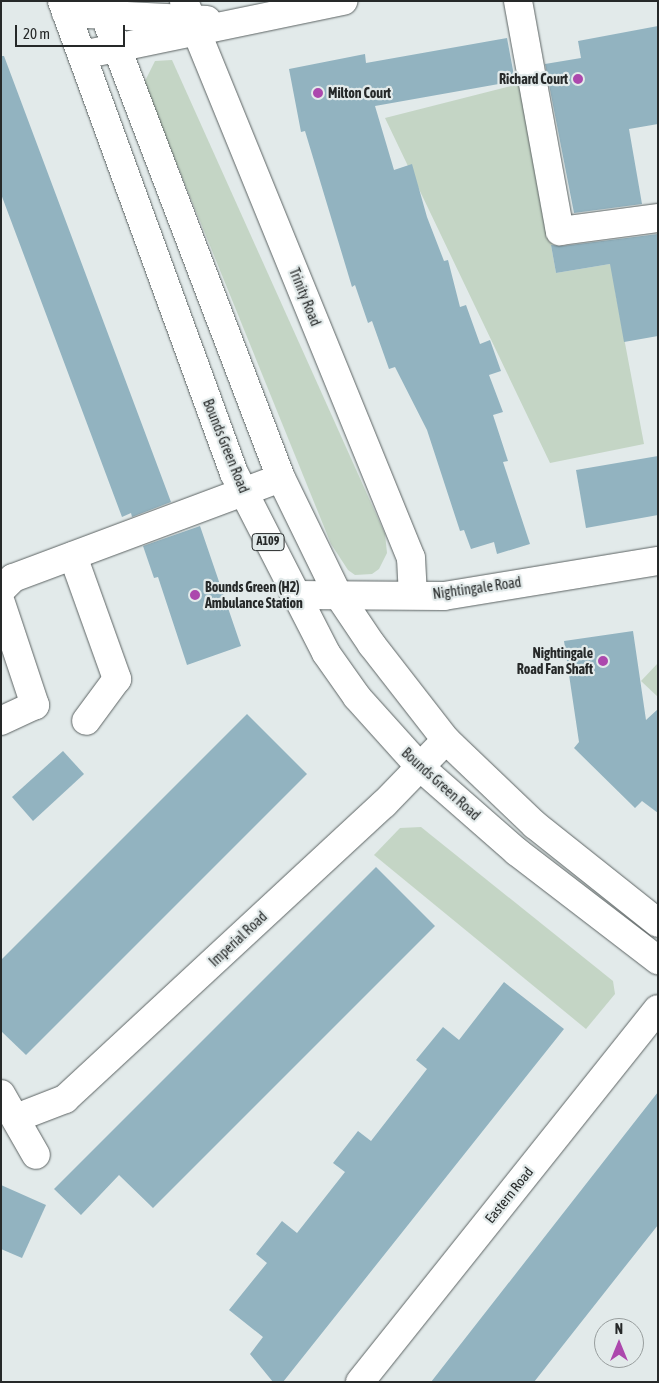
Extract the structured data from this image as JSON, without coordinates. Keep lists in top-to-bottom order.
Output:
{
  "streets": {
    "street": [
      "Trinity Road",
      "Bounds Green Road",
      "A109",
      "Nightingale Road",
      "Imperial Road",
      "Eastern Road"
    ]
  },
  "crossings": [
    ["Trinity Road", "Nightingale Road"],
    ["Bounds Green Road", "Nightingale Road"],
    ["Bounds Green Road", "Imperial Road"],
    ["A109", "Nightingale Road"],
    ["A109", "Imperial Road"]
  ],
  "places": [
    "Richard Court",
    "Milton Court",
    "Bounds Green (H2) Ambulance Station",
    "Nightingale Road Fan Shaft"
  ],
  "scale_bar": "20 m",
  "north": "top"
}
